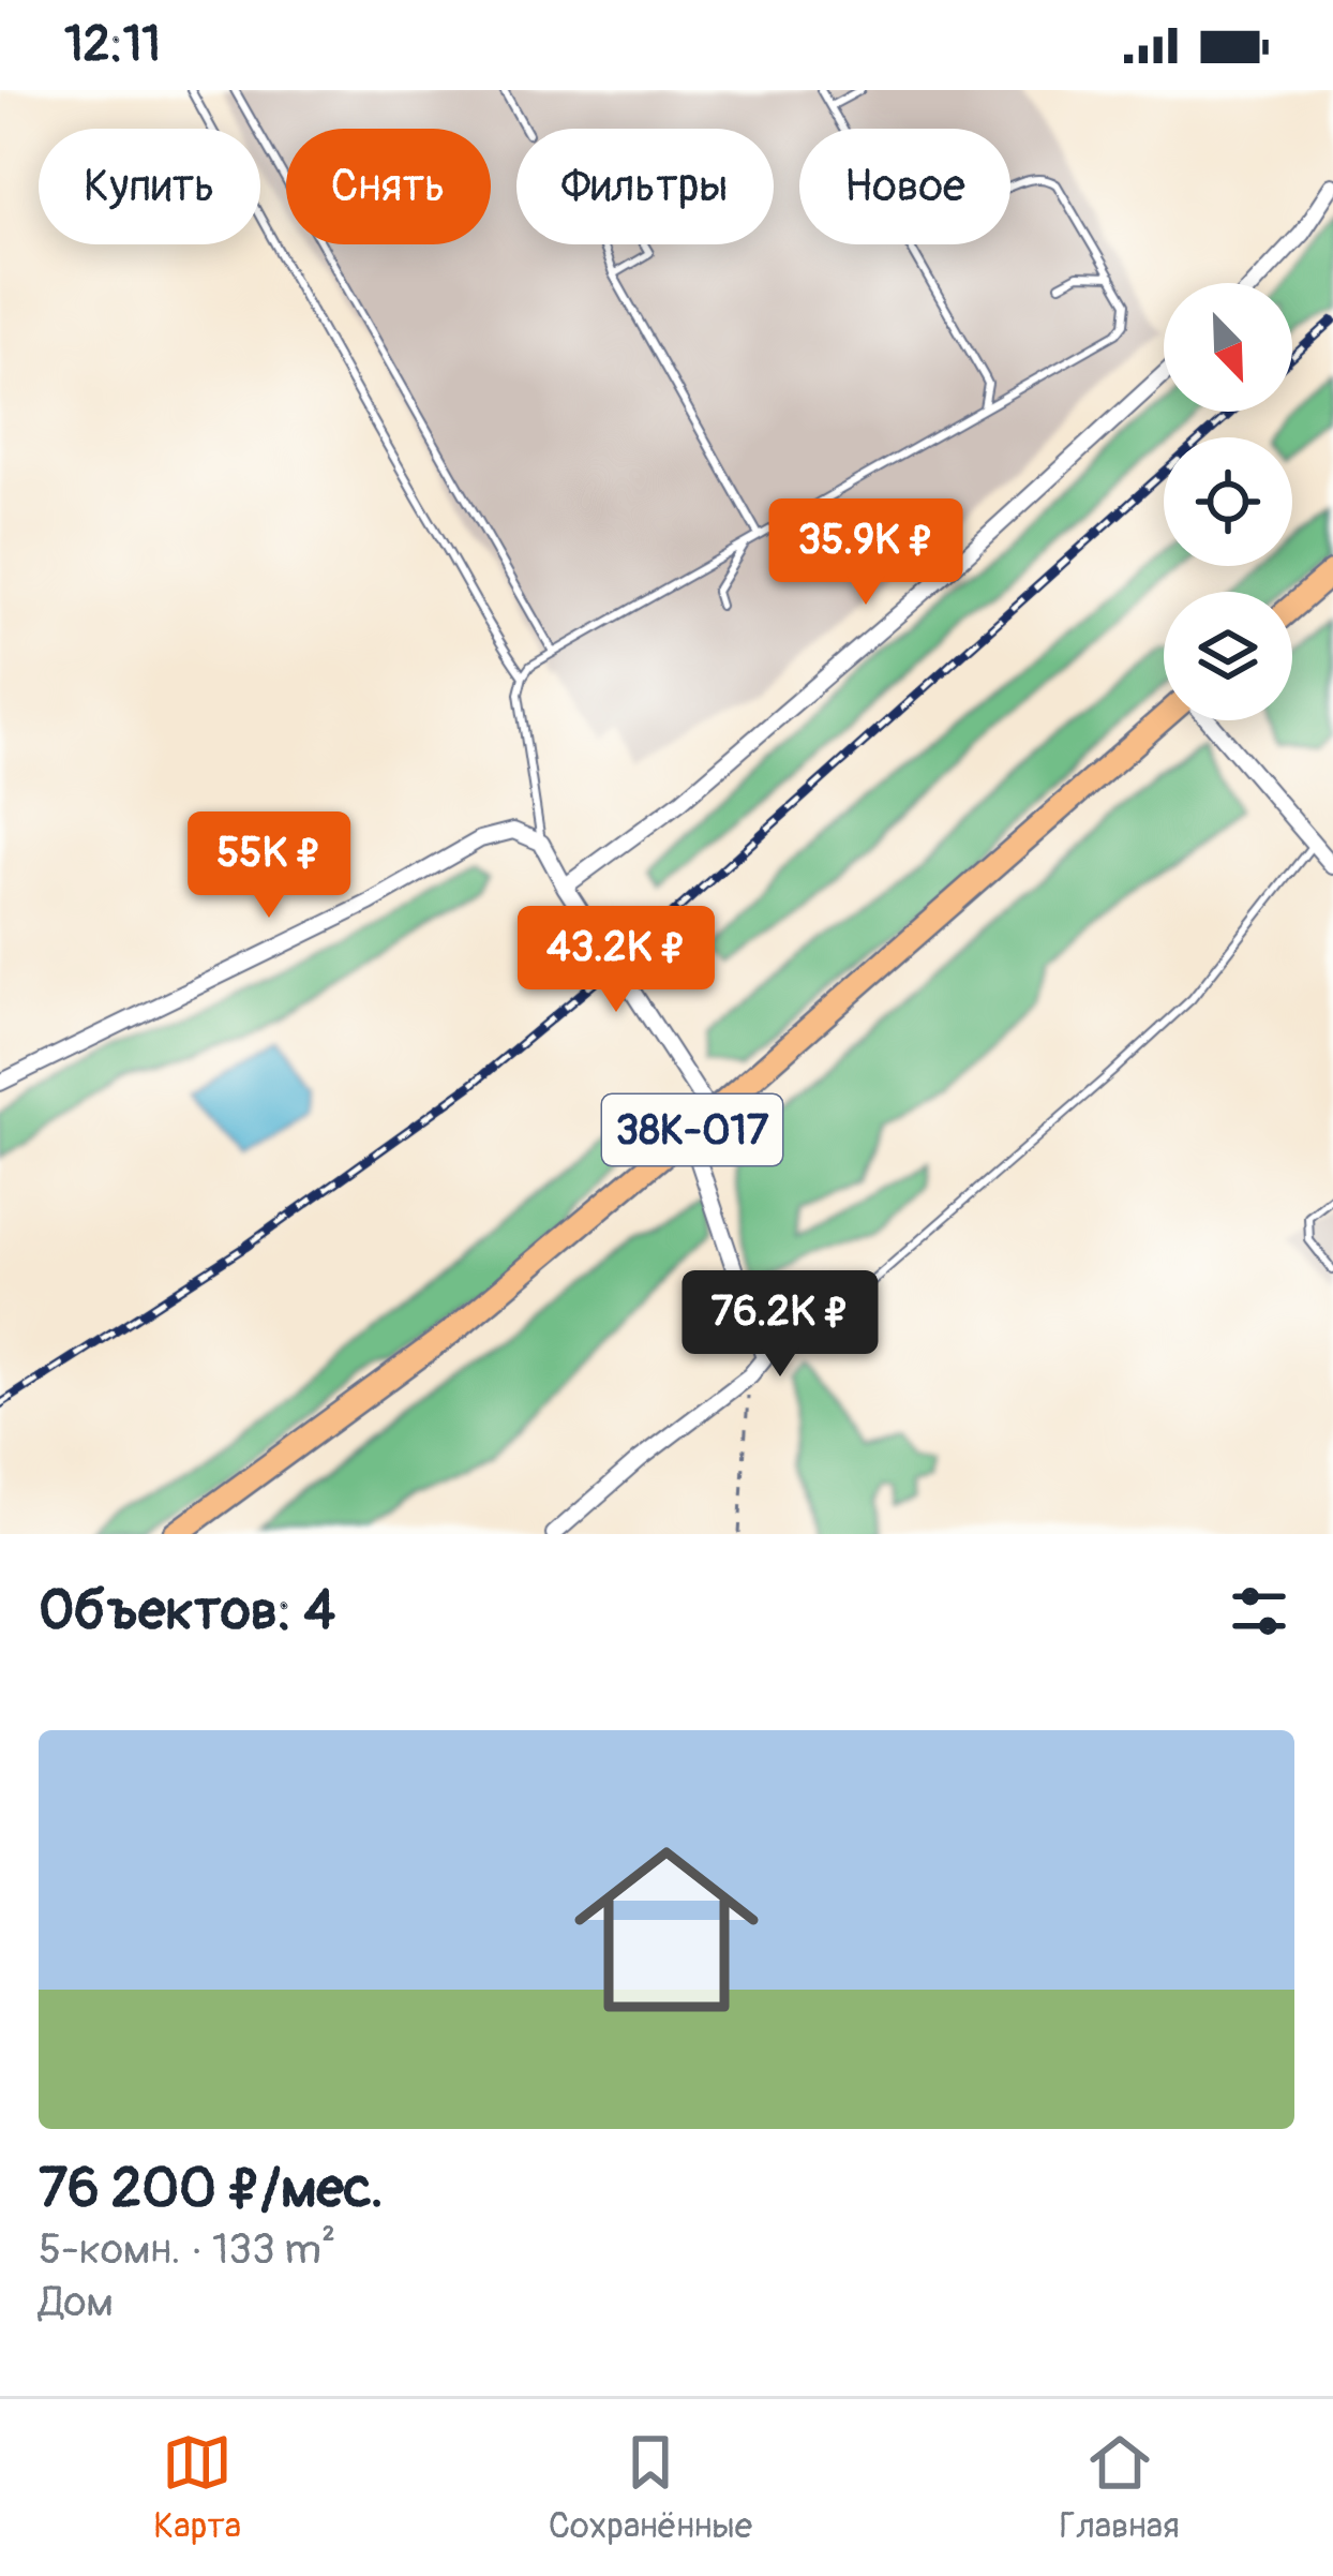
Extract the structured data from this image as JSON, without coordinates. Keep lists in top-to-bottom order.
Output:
{
  "streets": {
    "main road": ["38К-017"]
  },
  "north": "bottom right",
  "page": {
    "status": "12:11",
    "chip": [
      "Купить",
      "Снять",
      "Фильтры",
      "Новое"
    ],
    "price": [
      "35.9K ₽",
      "55K ₽",
      "43.2K ₽",
      "76.2K ₽"
    ],
    "heading": "Объектов: 4",
    "list": [
      {
        "name": "76 200 ₽/мес.",
        "note": "5-комн. · 133 m² · Дом"
      }
    ],
    "tabs": ["Карта", "Сохранённые", "Главная"]
  }
}
